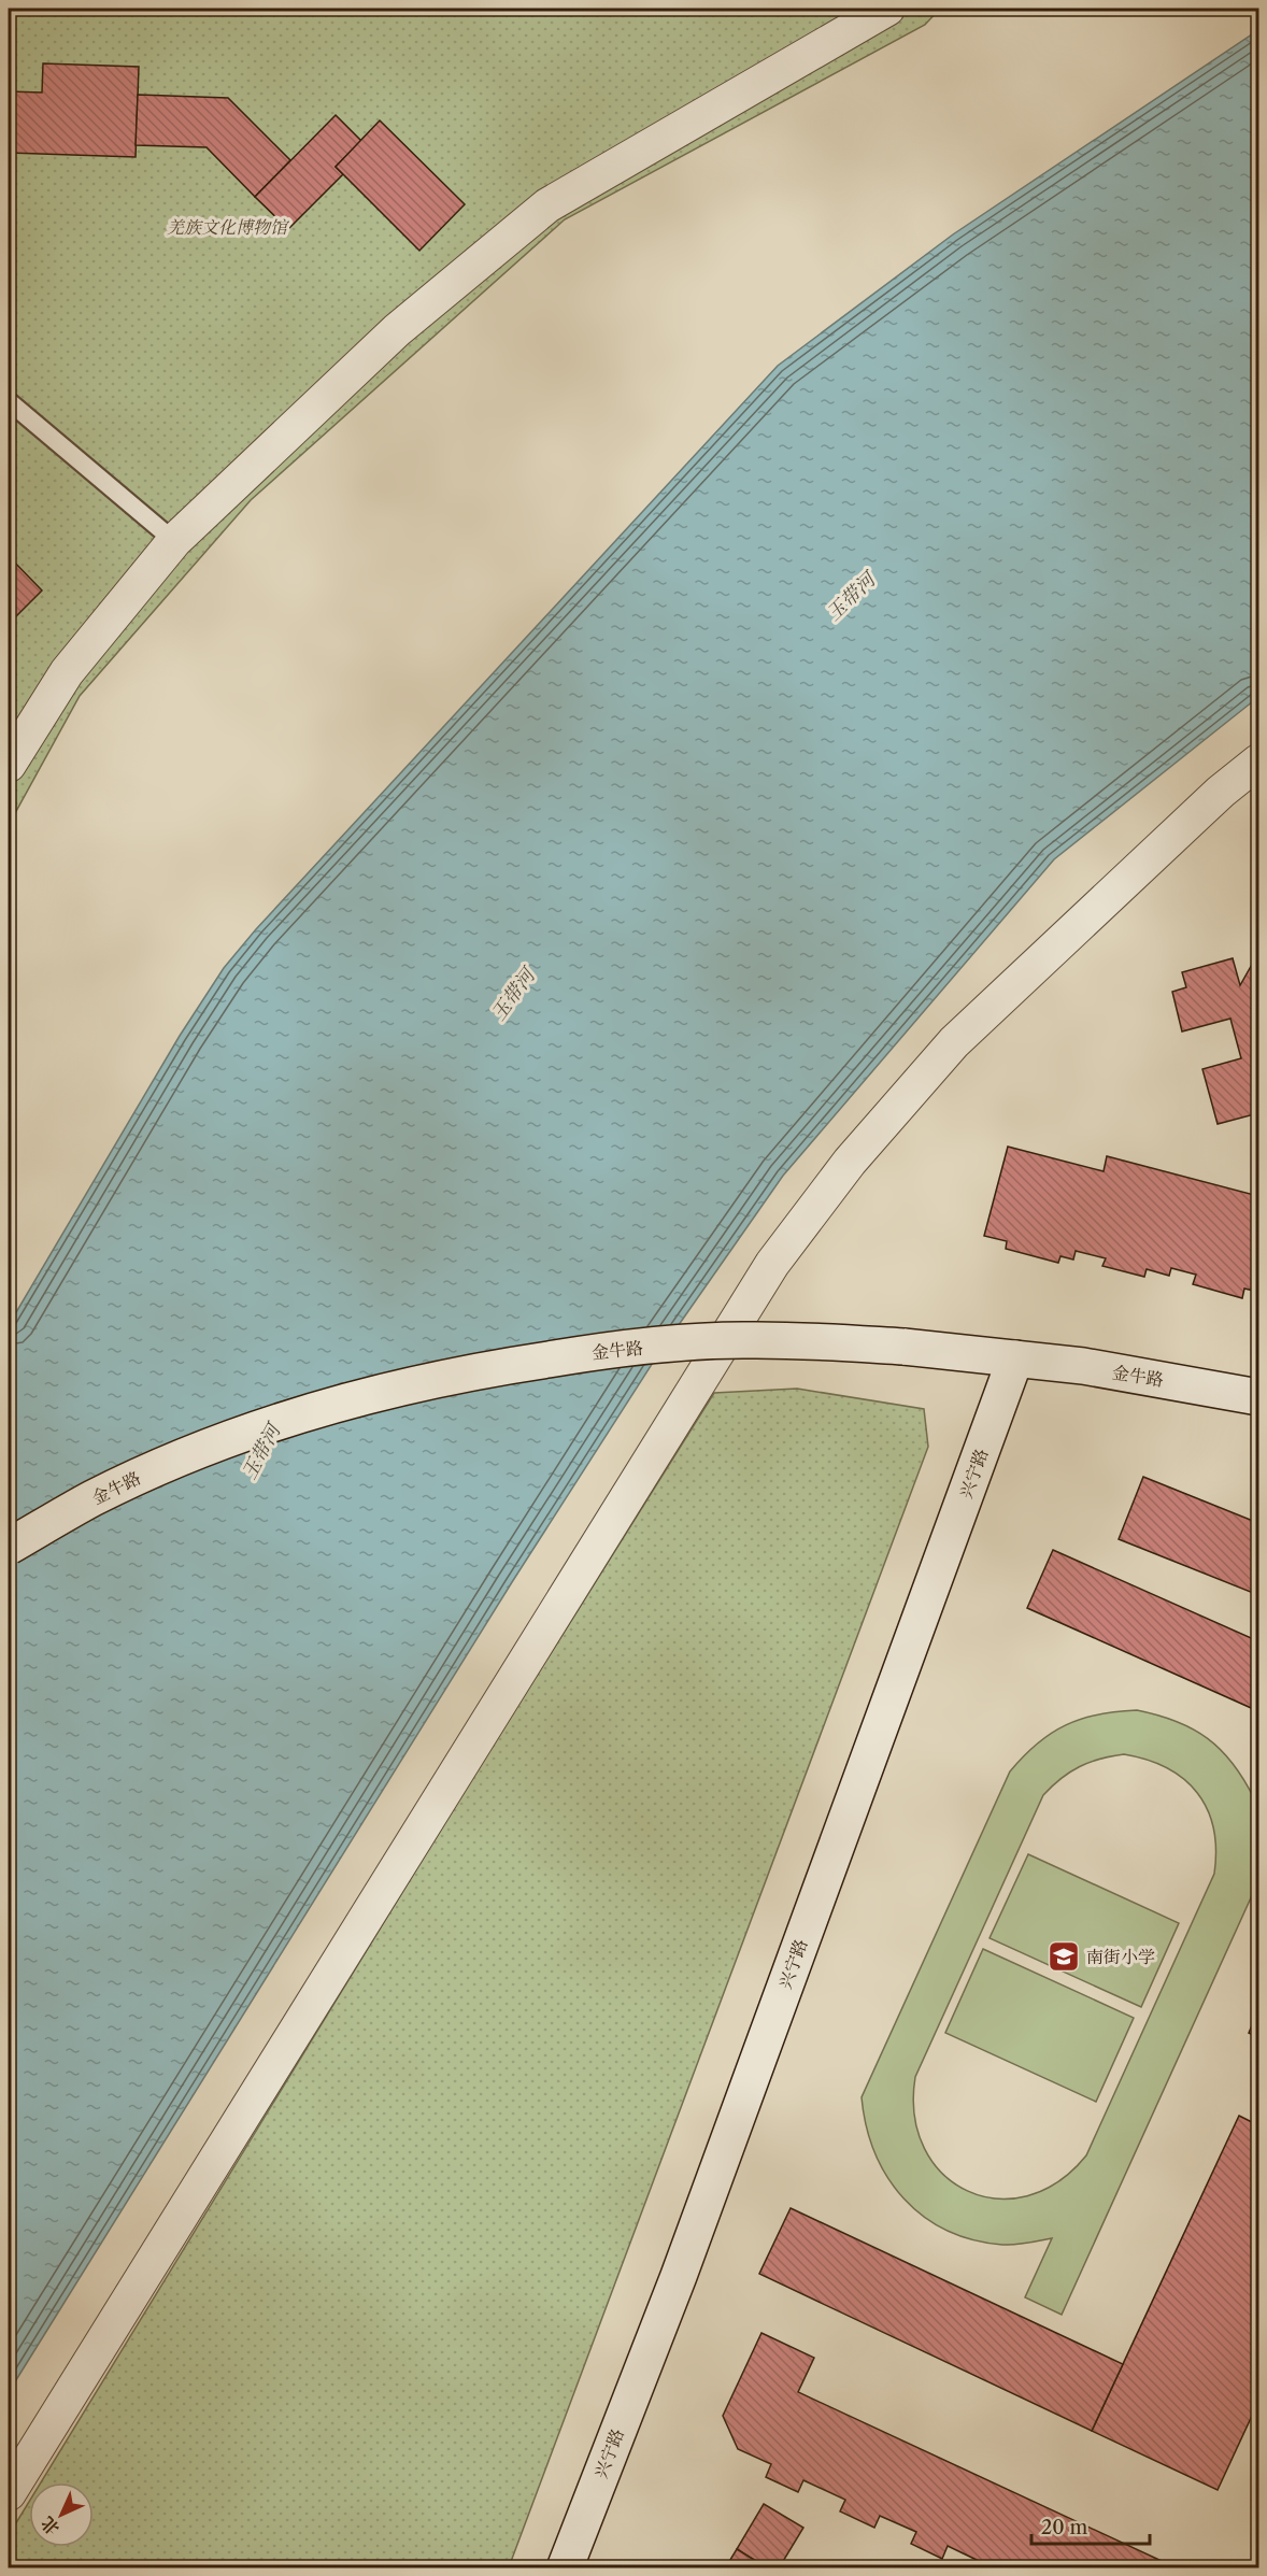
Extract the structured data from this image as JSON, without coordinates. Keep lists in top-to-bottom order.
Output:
{
  "streets": {
    "main road": ["金牛路", "兴宁路"]
  },
  "crossings": [
    ["金牛路", "兴宁路"]
  ],
  "water": ["玉带河"],
  "parks": ["羌族文化博物馆"],
  "places": {
    "school or university": ["南街小学"]
  },
  "scale_bar": "20 m",
  "north": "bottom left"
}
